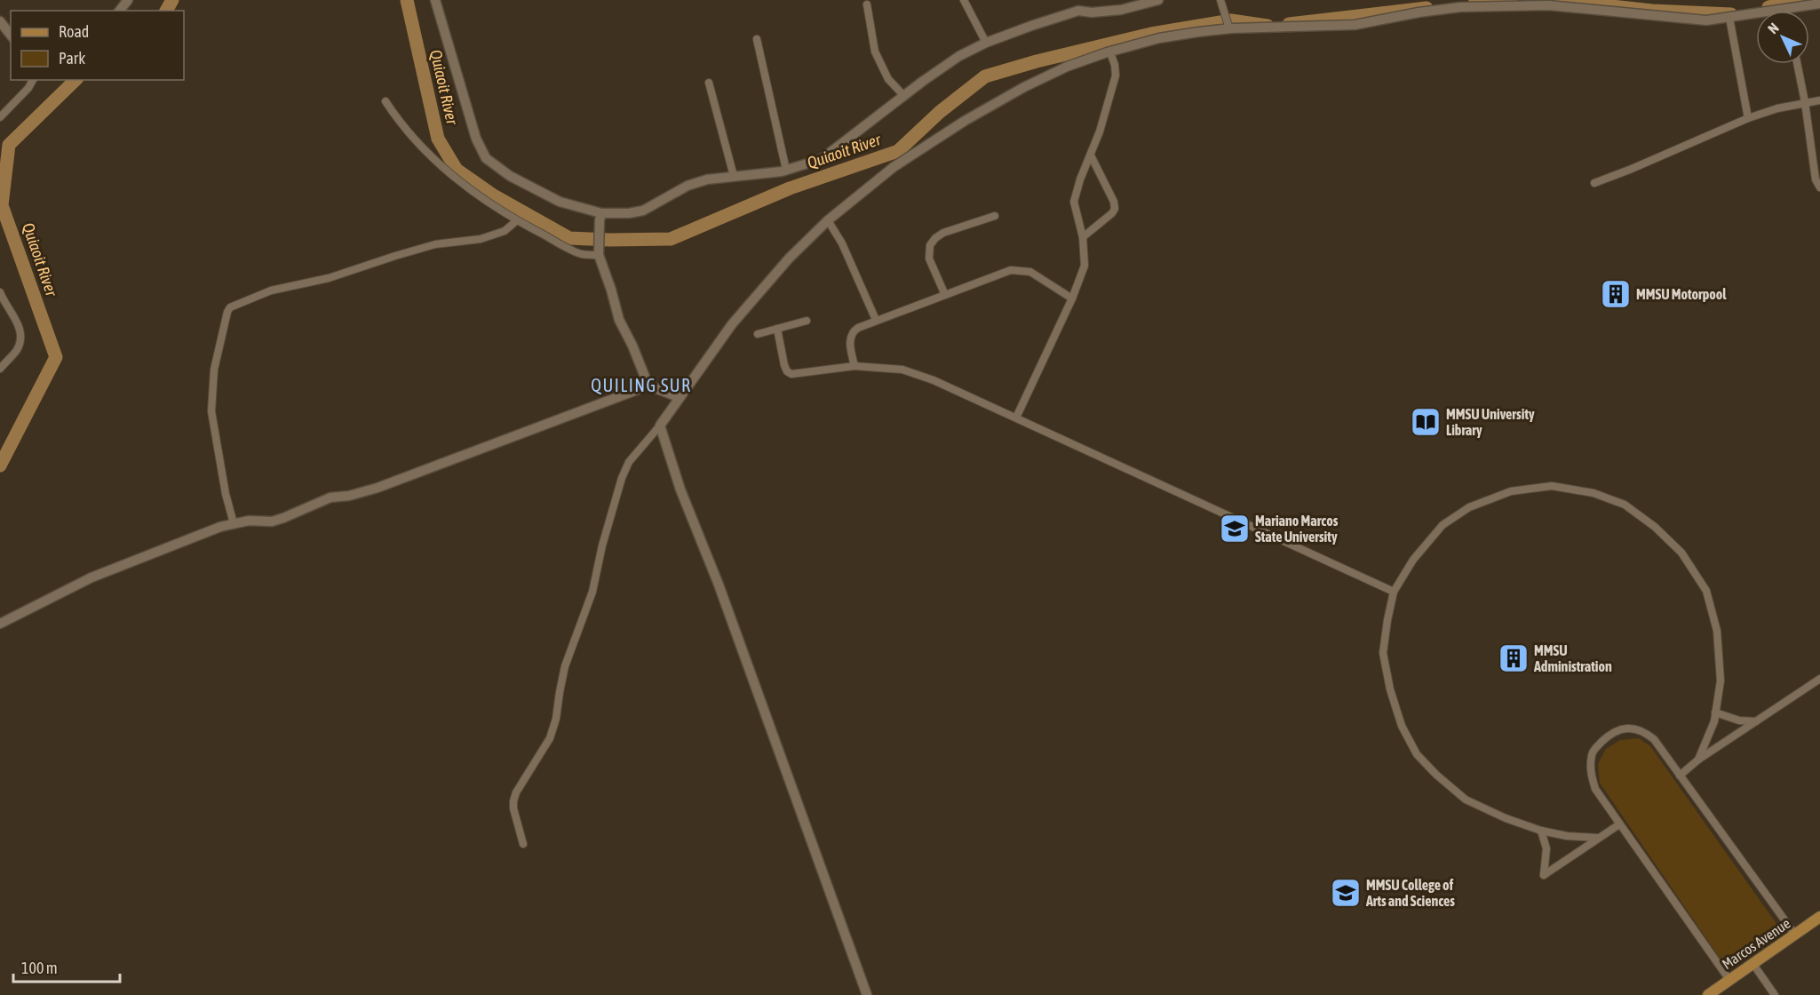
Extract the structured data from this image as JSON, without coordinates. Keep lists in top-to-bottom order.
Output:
{
  "streets": {
    "main road": ["Marcos Avenue"]
  },
  "districts": ["QUILING SUR"],
  "water": ["Quiaoit River"],
  "places": {
    "building": ["MMSU Motorpool", "MMSU Administration"],
    "library": ["MMSU University Library"],
    "school or university": ["Mariano Marcos State University", "MMSU College of Arts and Sciences"]
  },
  "legend": ["Road", "Park"],
  "scale_bar": "100 m",
  "north": "top left"
}
